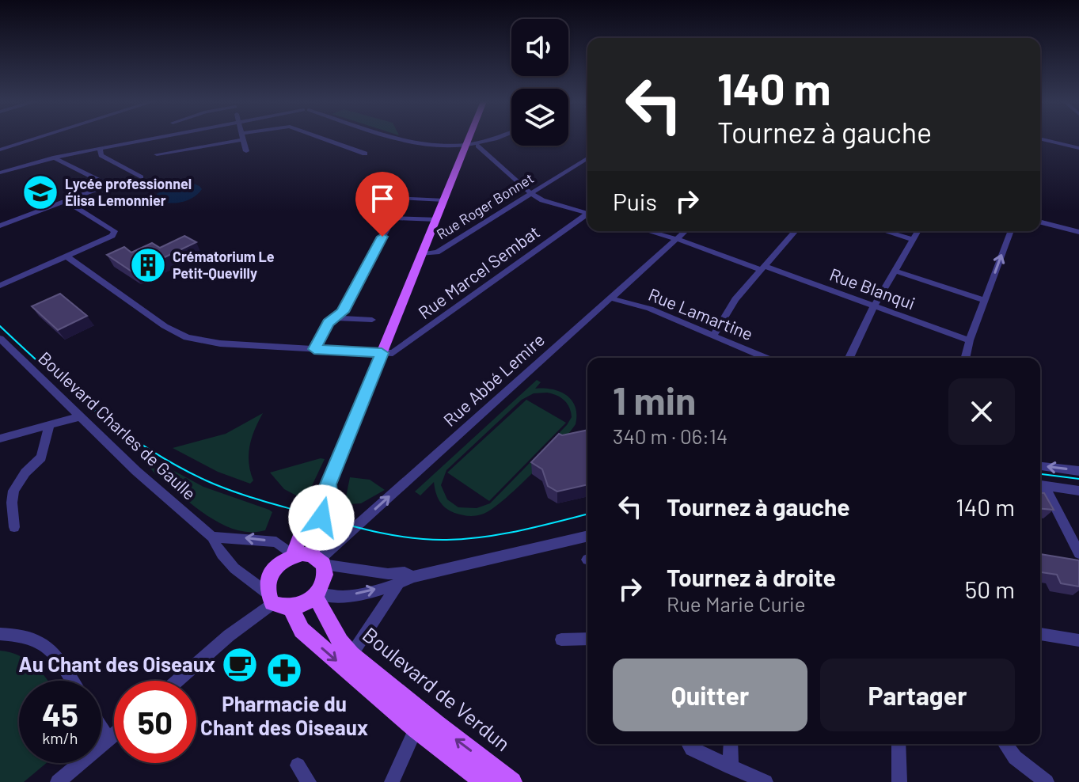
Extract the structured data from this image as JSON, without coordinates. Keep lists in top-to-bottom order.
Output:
{
  "streets": {
    "main road": ["Boulevard de Verdun"],
    "street": [
      "Rue Roger Bonnet",
      "Rue Marcel Sembat",
      "Rue Blanqui",
      "Rue Lamartine",
      "Rue Abbé Lemire",
      "Boulevard Charles de Gaulle"
    ]
  },
  "crossings": [
    ["Rue Blanqui", "Rue Abbé Lemire"],
    ["Rue Lamartine", "Rue Abbé Lemire"],
    ["Rue Abbé Lemire", "Boulevard Charles de Gaulle"],
    ["Rue Abbé Lemire", "Boulevard de Verdun"],
    ["Boulevard Charles de Gaulle", "Boulevard de Verdun"]
  ],
  "one_way": ["Rue Abbé Lemire"],
  "places": {
    "school or university": ["Lycée professionnel Élisa Lemonnier"],
    "building": ["Crématorium Le Petit-Quevilly"],
    "cafe": ["Au Chant des Oiseaux"],
    "pharmacy": ["Pharmacie du Chant des Oiseaux"]
  },
  "page": {
    "turn": ["140 m", "Tournez à gauche"],
    "then": "Puis",
    "heading": ["1 min", "340 m · 06:14"],
    "list": [
      {
        "name": "Tournez à gauche",
        "value": "140 m"
      },
      {
        "name": "Tournez à droite",
        "note": "Rue Marie Curie",
        "value": "50 m"
      }
    ],
    "buttons": ["Quitter", "Partager"],
    "speed": "45 km/h",
    "limit": "50"
  }
}
